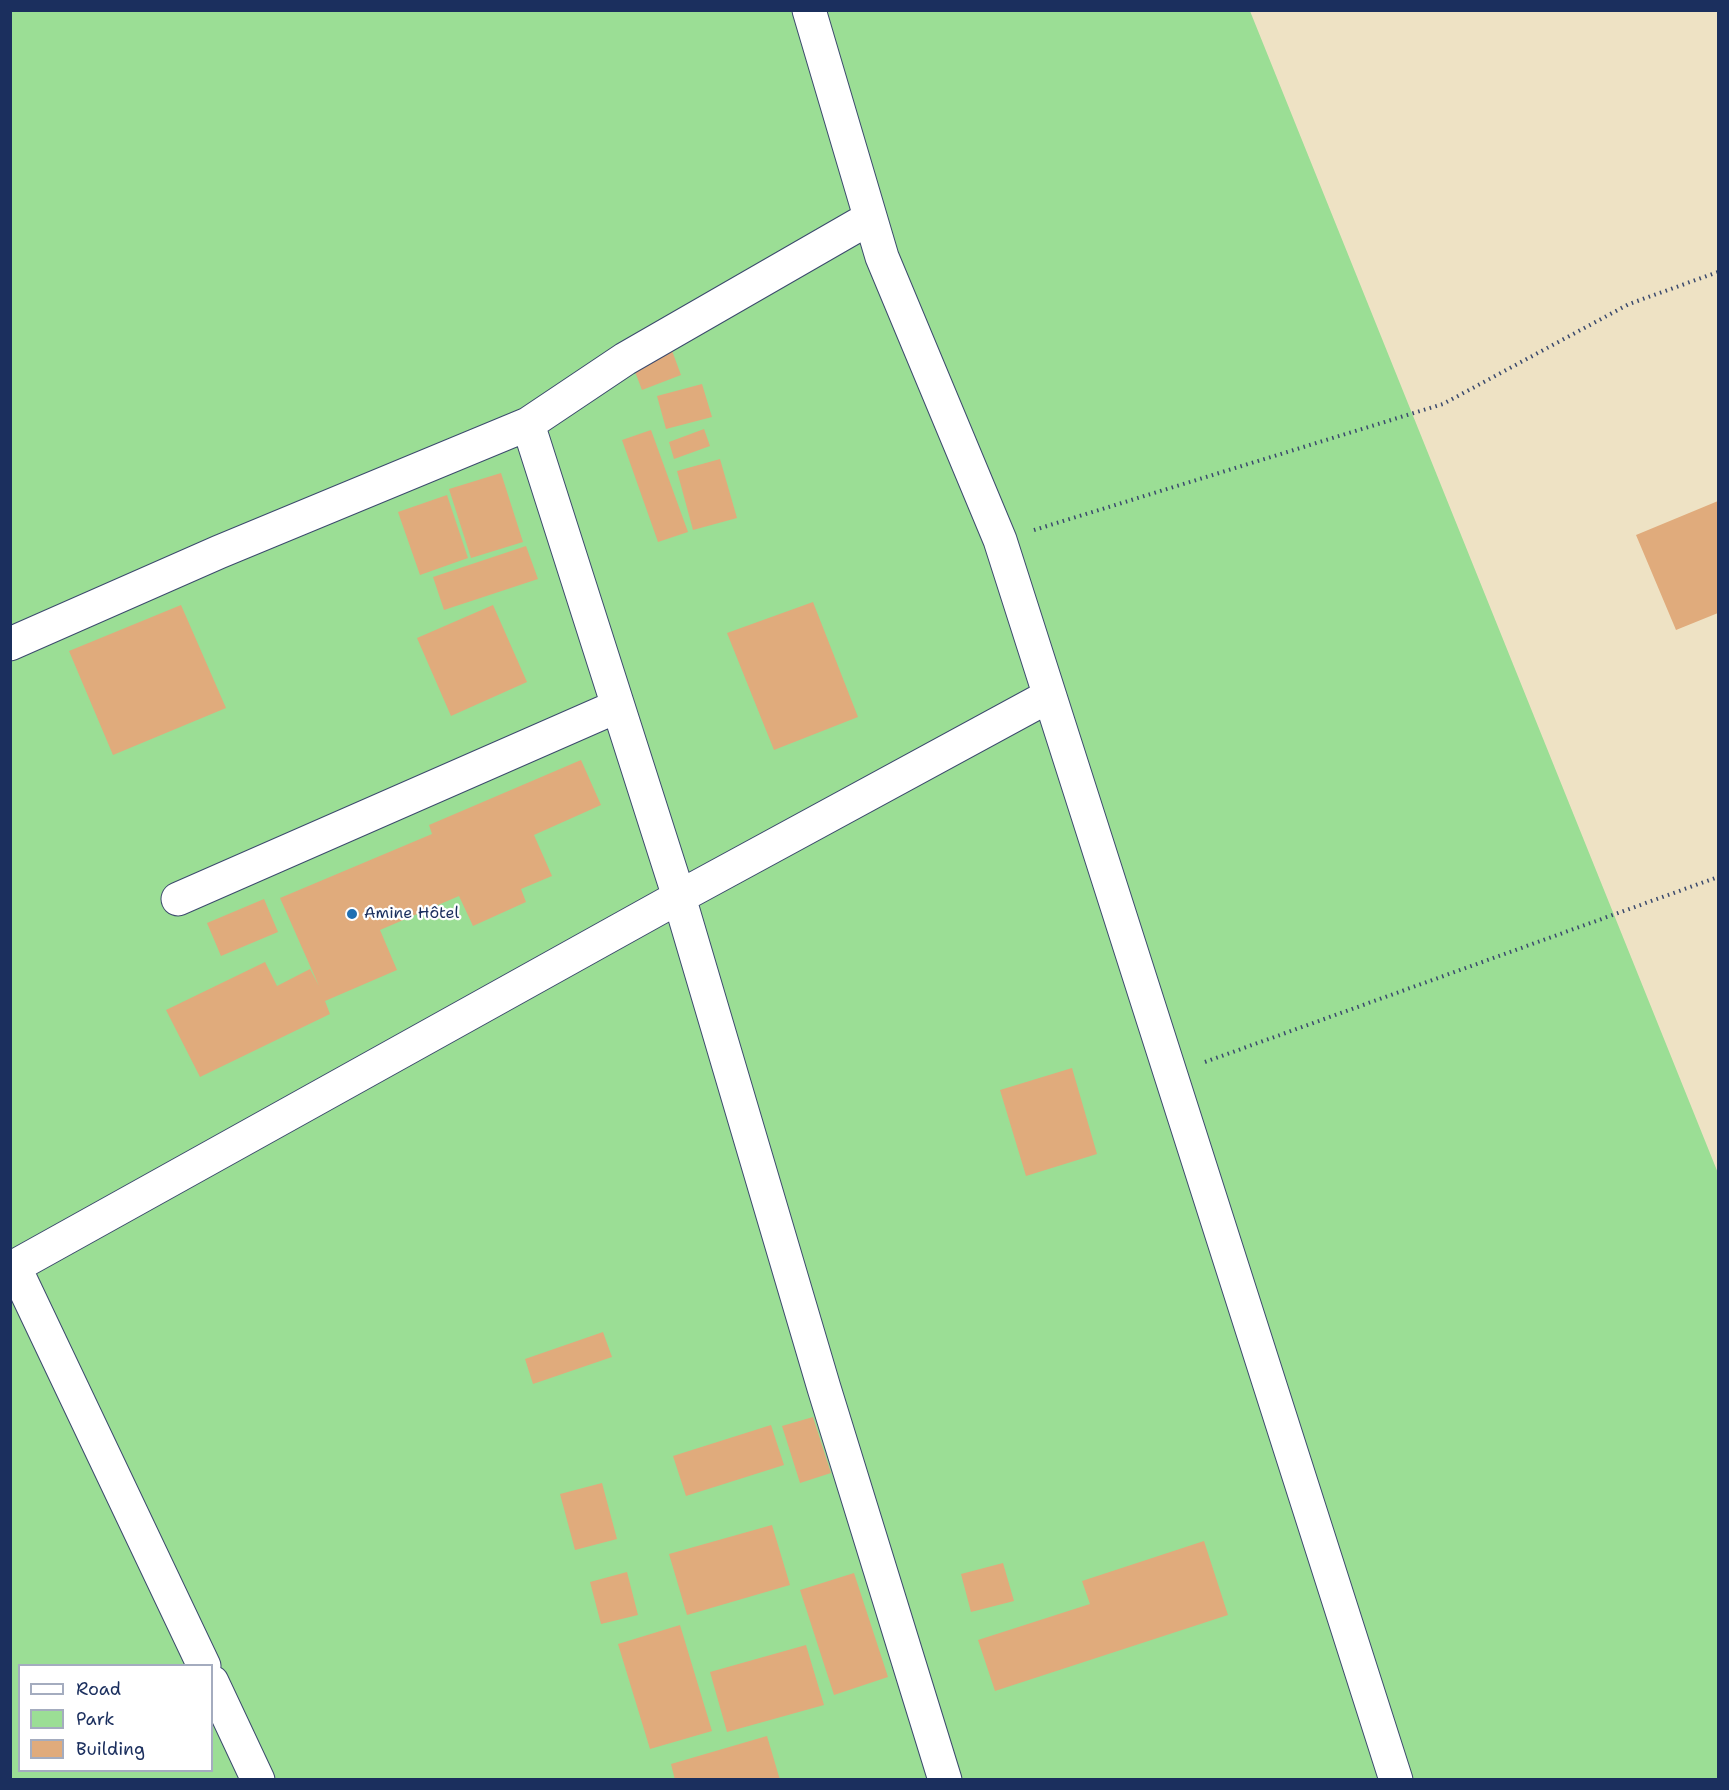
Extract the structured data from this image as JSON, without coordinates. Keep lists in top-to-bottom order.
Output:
{
  "places": ["Amine Hôtel"],
  "legend": ["Road", "Park", "Building"]
}
